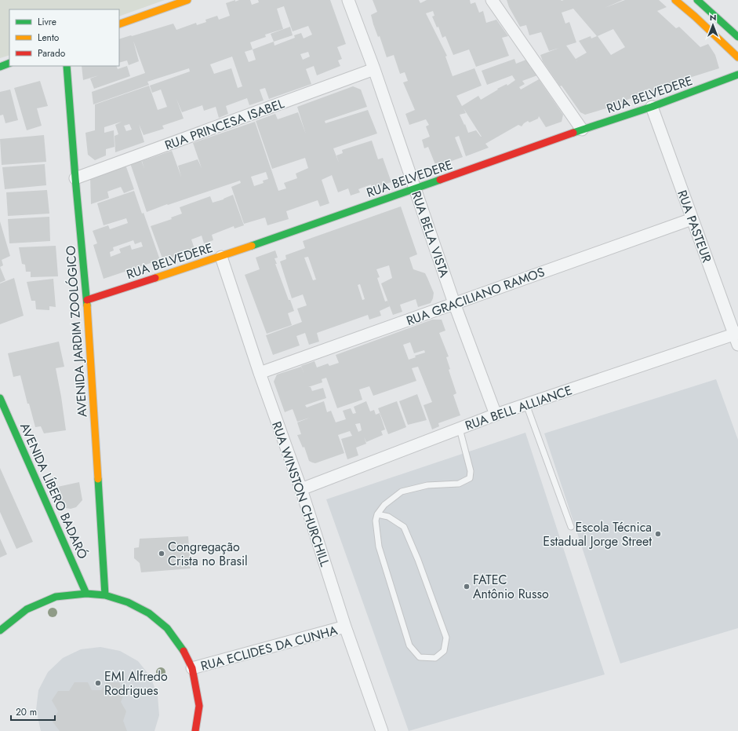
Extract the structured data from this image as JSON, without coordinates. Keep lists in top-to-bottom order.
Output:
{
  "streets": {
    "street": [
      "RUA BELVEDERE",
      "RUA PRINCESA ISABEL",
      "RUA PASTEUR",
      "RUA BELA VISTA",
      "RUA GRACILIANO RAMOS",
      "AVENIDA JARDIM ZOOLÓGICO",
      "RUA BELL ALLIANCE",
      "AVENIDA LÍBERO BADARÓ",
      "RUA WINSTON CHURCHILL",
      "RUA ECLIDES DA CUNHA"
    ]
  },
  "crossings": [
    ["RUA BELVEDERE", "RUA PASTEUR"],
    ["RUA BELVEDERE", "RUA BELA VISTA"],
    ["RUA BELVEDERE", "AVENIDA JARDIM ZOOLÓGICO"],
    ["RUA BELVEDERE", "RUA WINSTON CHURCHILL"],
    ["RUA PRINCESA ISABEL", "RUA BELA VISTA"],
    ["RUA PRINCESA ISABEL", "AVENIDA JARDIM ZOOLÓGICO"],
    ["RUA PASTEUR", "RUA GRACILIANO RAMOS"],
    ["RUA PASTEUR", "RUA BELL ALLIANCE"],
    ["RUA BELA VISTA", "RUA GRACILIANO RAMOS"],
    ["RUA BELA VISTA", "RUA BELL ALLIANCE"],
    ["RUA GRACILIANO RAMOS", "RUA WINSTON CHURCHILL"],
    ["RUA BELL ALLIANCE", "RUA WINSTON CHURCHILL"],
    ["RUA WINSTON CHURCHILL", "RUA ECLIDES DA CUNHA"]
  ],
  "places": [
    "Escola Técnica Estadual Jorge Street",
    "Congregação Crista no Brasil",
    "FATEC Antônio Russo",
    "EMI Alfredo Rodrigues"
  ],
  "legend": ["Livre", "Lento", "Parado"],
  "scale_bar": "20 m",
  "north": "top"
}
